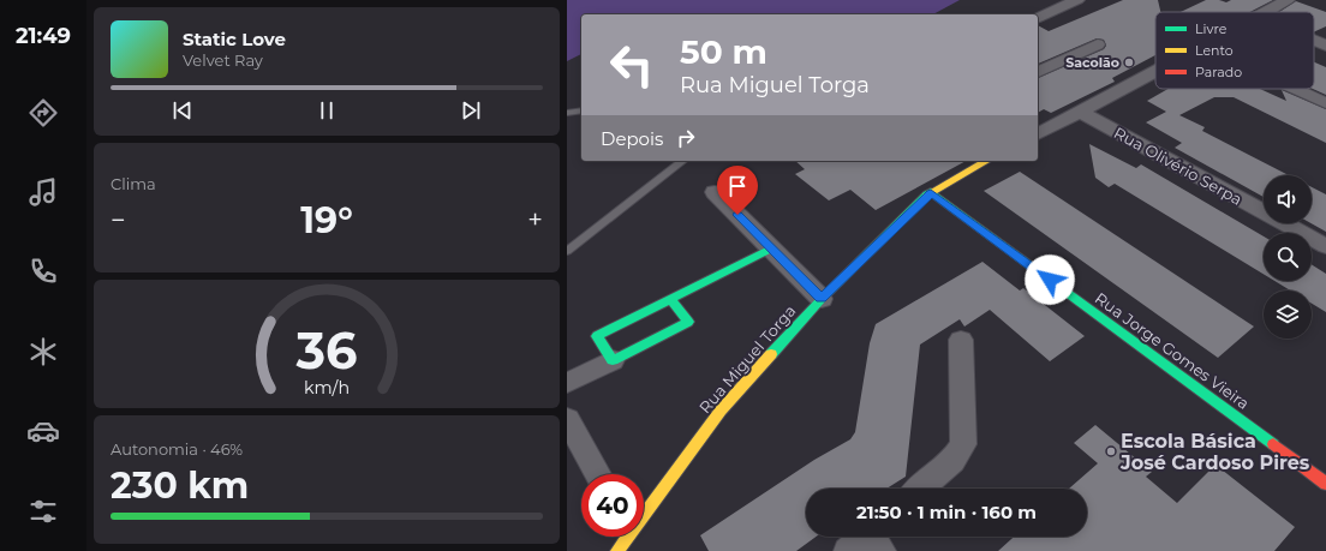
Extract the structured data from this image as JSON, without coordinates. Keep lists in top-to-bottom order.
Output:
{
  "streets": {
    "street": ["Rua Olivério Serpa", "Rua Jorge Gomes Vieira", "Rua Miguel Torga"]
  },
  "crossings": [
    ["Rua Jorge Gomes Vieira", "Rua Miguel Torga"]
  ],
  "places": ["Sacolão", "Escola Básica José Cardoso Pires"],
  "legend": ["Livre", "Lento", "Parado"],
  "page": {
    "tabs": "21:49",
    "turn": ["50 m", "Rua Miguel Torga"],
    "song": ["Static Love", "Velvet Ray"],
    "then": "Depois",
    "tile": [
      "Clima",
      ["Autonomia · 46%", "230 km"]
    ],
    "heat": ["−", "19°", "+"],
    "limit": "40",
    "trip": "21:50 · 1 min · 160 m",
    "gauge": ["36", "km/h"]
  }
}
